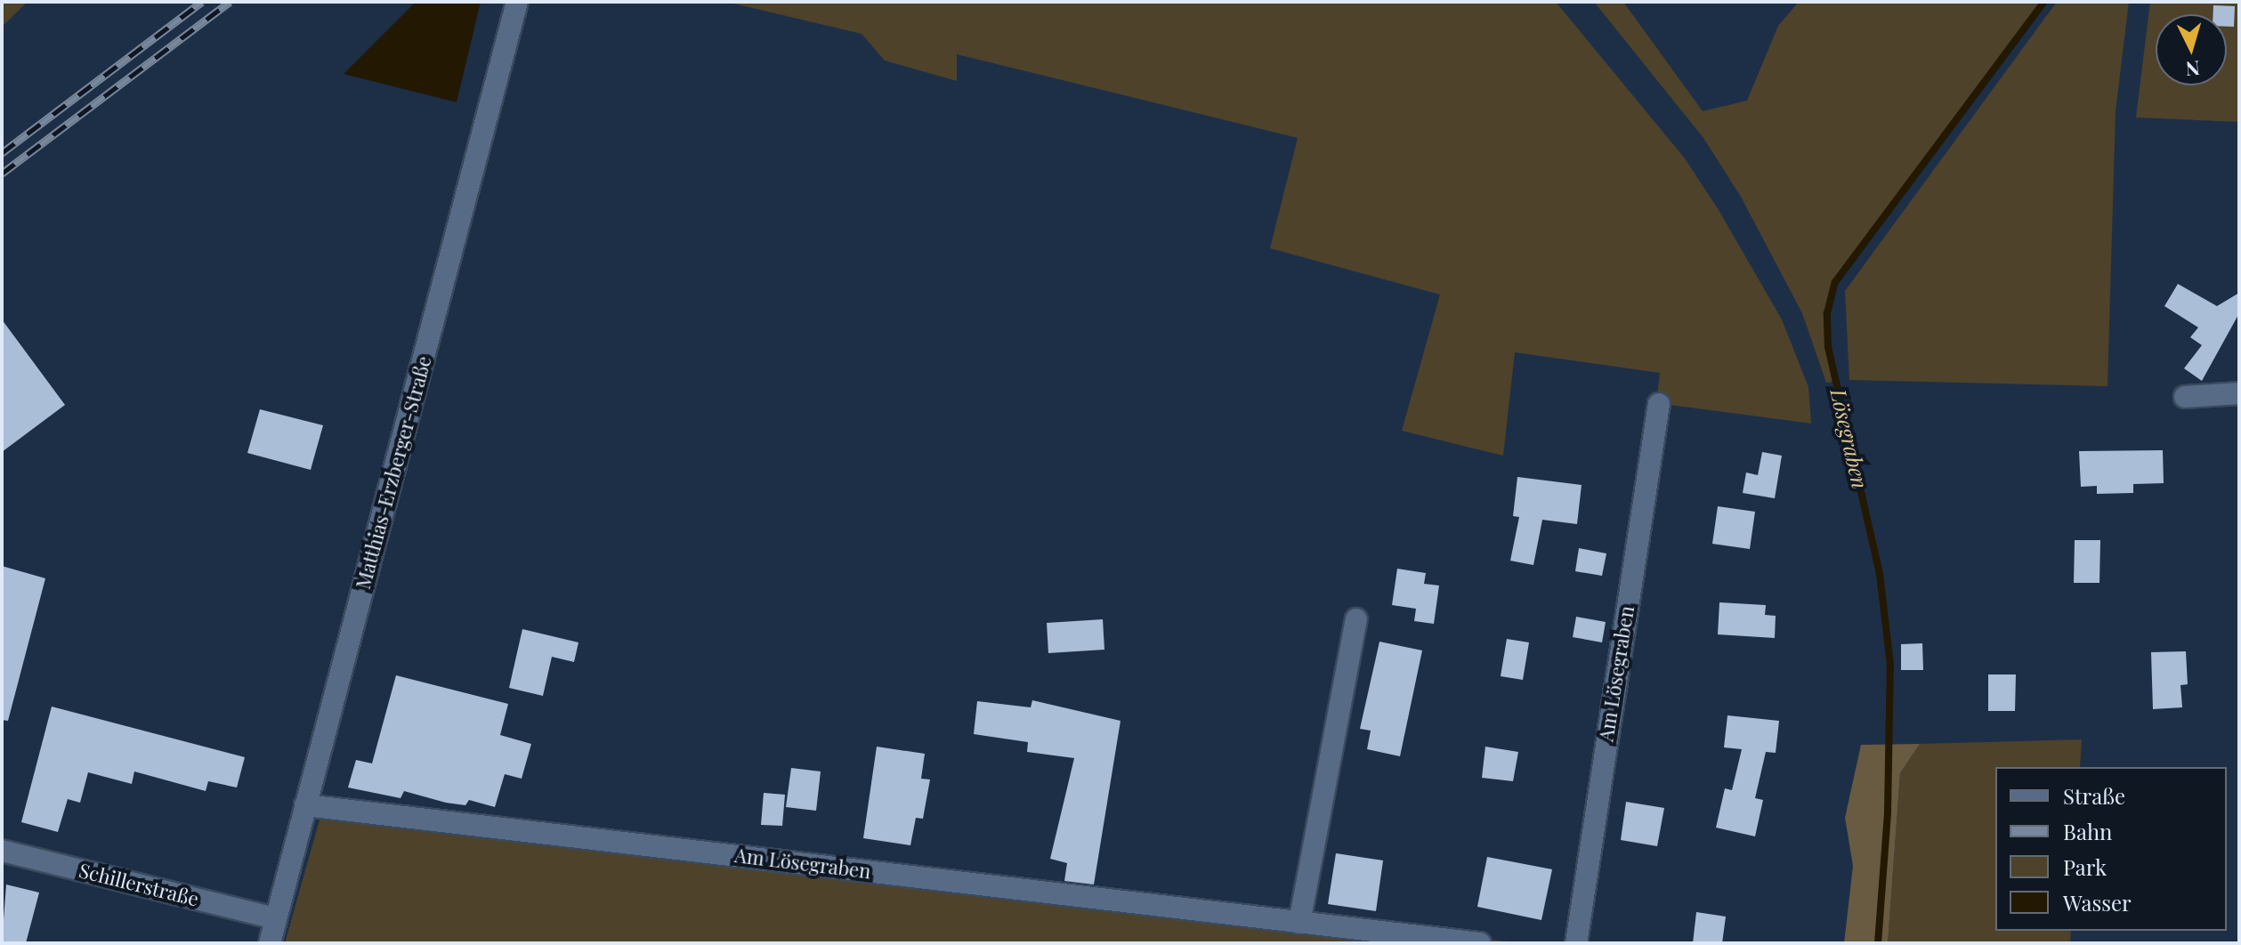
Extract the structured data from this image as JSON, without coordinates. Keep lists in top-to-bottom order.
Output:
{
  "streets": {
    "street": ["Matthias-Erzberger-Straße", "Am Lösegraben", "Schillerstraße"]
  },
  "crossings": [
    ["Matthias-Erzberger-Straße", "Am Lösegraben"],
    ["Matthias-Erzberger-Straße", "Schillerstraße"]
  ],
  "water": ["Lösegraben"],
  "legend": [
    "Straße",
    "Bahn",
    "Park",
    "Wasser"
  ],
  "north": "bottom"
}
